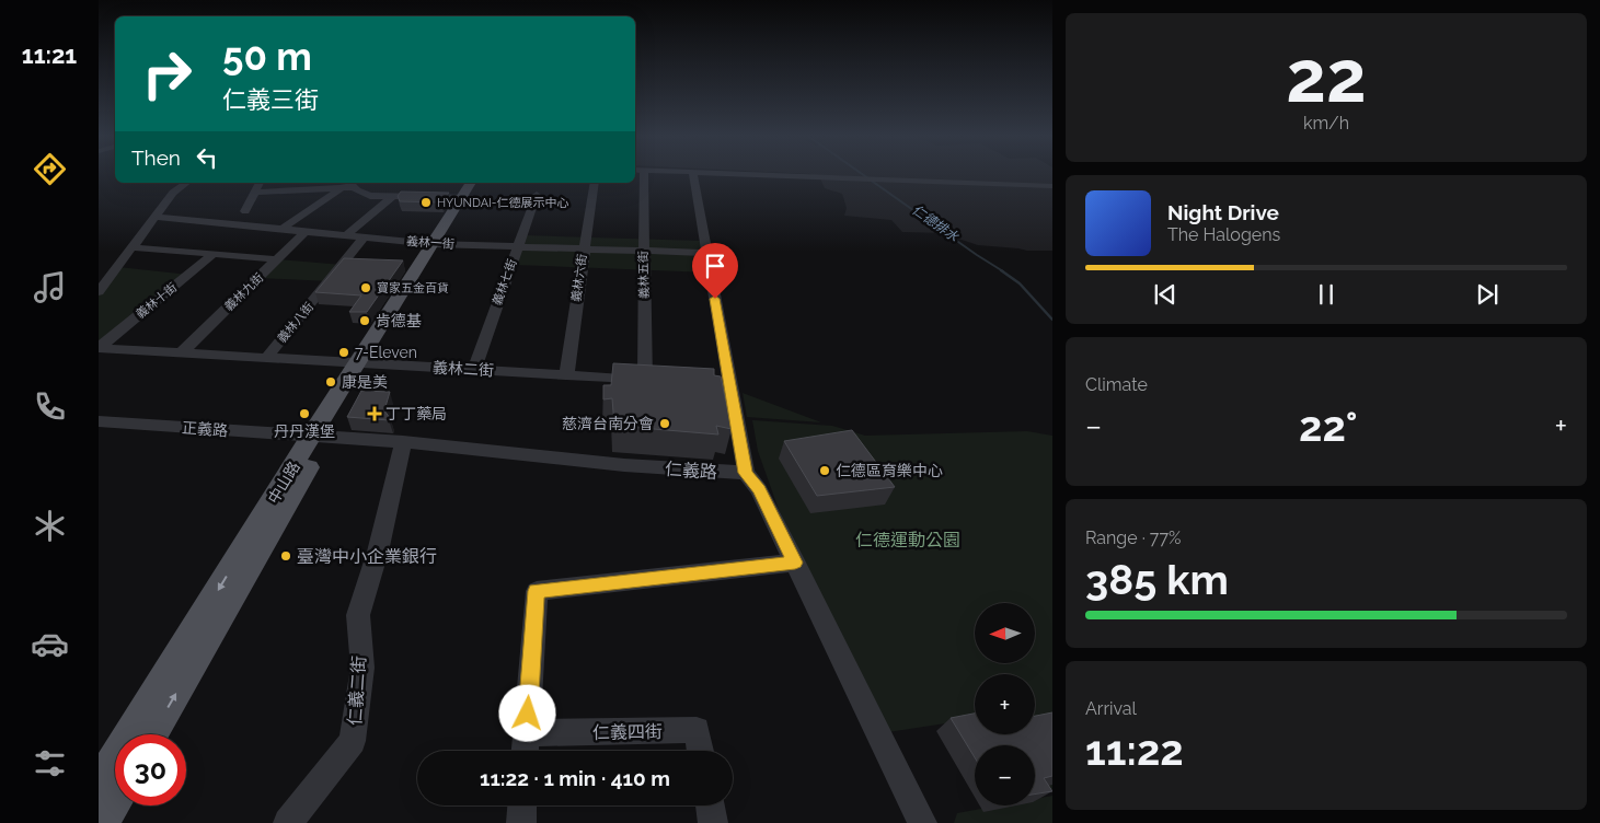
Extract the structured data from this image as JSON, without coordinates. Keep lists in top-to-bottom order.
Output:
{
  "streets": {
    "main road": ["中山路"],
    "street": [
      "義林一街",
      "義林五街",
      "義林六街",
      "義林七街",
      "義林九街",
      "義林十街",
      "義林八街",
      "義林二街",
      "正義路",
      "仁義路",
      "仁義二街",
      "仁義四街"
    ]
  },
  "crossings": [
    ["義林一街", "義林五街"],
    ["義林一街", "義林六街"],
    ["義林一街", "義林七街"],
    ["義林一街", "義林九街"],
    ["義林一街", "義林八街"],
    ["義林一街", "中山路"],
    ["義林五街", "義林二街"],
    ["義林六街", "義林二街"],
    ["義林七街", "義林二街"],
    ["義林九街", "義林二街"],
    ["義林十街", "義林二街"],
    ["義林八街", "義林二街"],
    ["義林二街", "中山路"],
    ["正義路", "仁義路"],
    ["正義路", "中山路"],
    ["仁義路", "中山路"],
    ["仁義路", "仁義二街"]
  ],
  "water": ["仁德排水"],
  "parks": ["仁德運動公園"],
  "places": {
    "other": [
      "HYUNDAI-仁德展示中心",
      "寶家五金百貨",
      "肯德基",
      "7-Eleven",
      "康是美",
      "丹丹漢堡",
      "慈濟台南分會",
      "仁德區育樂中心",
      "臺灣中小企業銀行"
    ],
    "health": ["丁丁藥局"]
  },
  "north": "left",
  "page": {
    "tabs": "11:21",
    "tile": [
      ["22", "km/h"],
      "Climate",
      ["Range · 77%", "385 km"],
      ["Arrival", "11:22"]
    ],
    "turn": ["50 m", "仁義三街"],
    "then": "Then",
    "song": ["Night Drive", "The Halogens"],
    "heat": ["−", "22°", "+"],
    "map_buttons": ["+", "−"],
    "limit": "30",
    "trip": "11:22 · 1 min · 410 m"
  }
}
